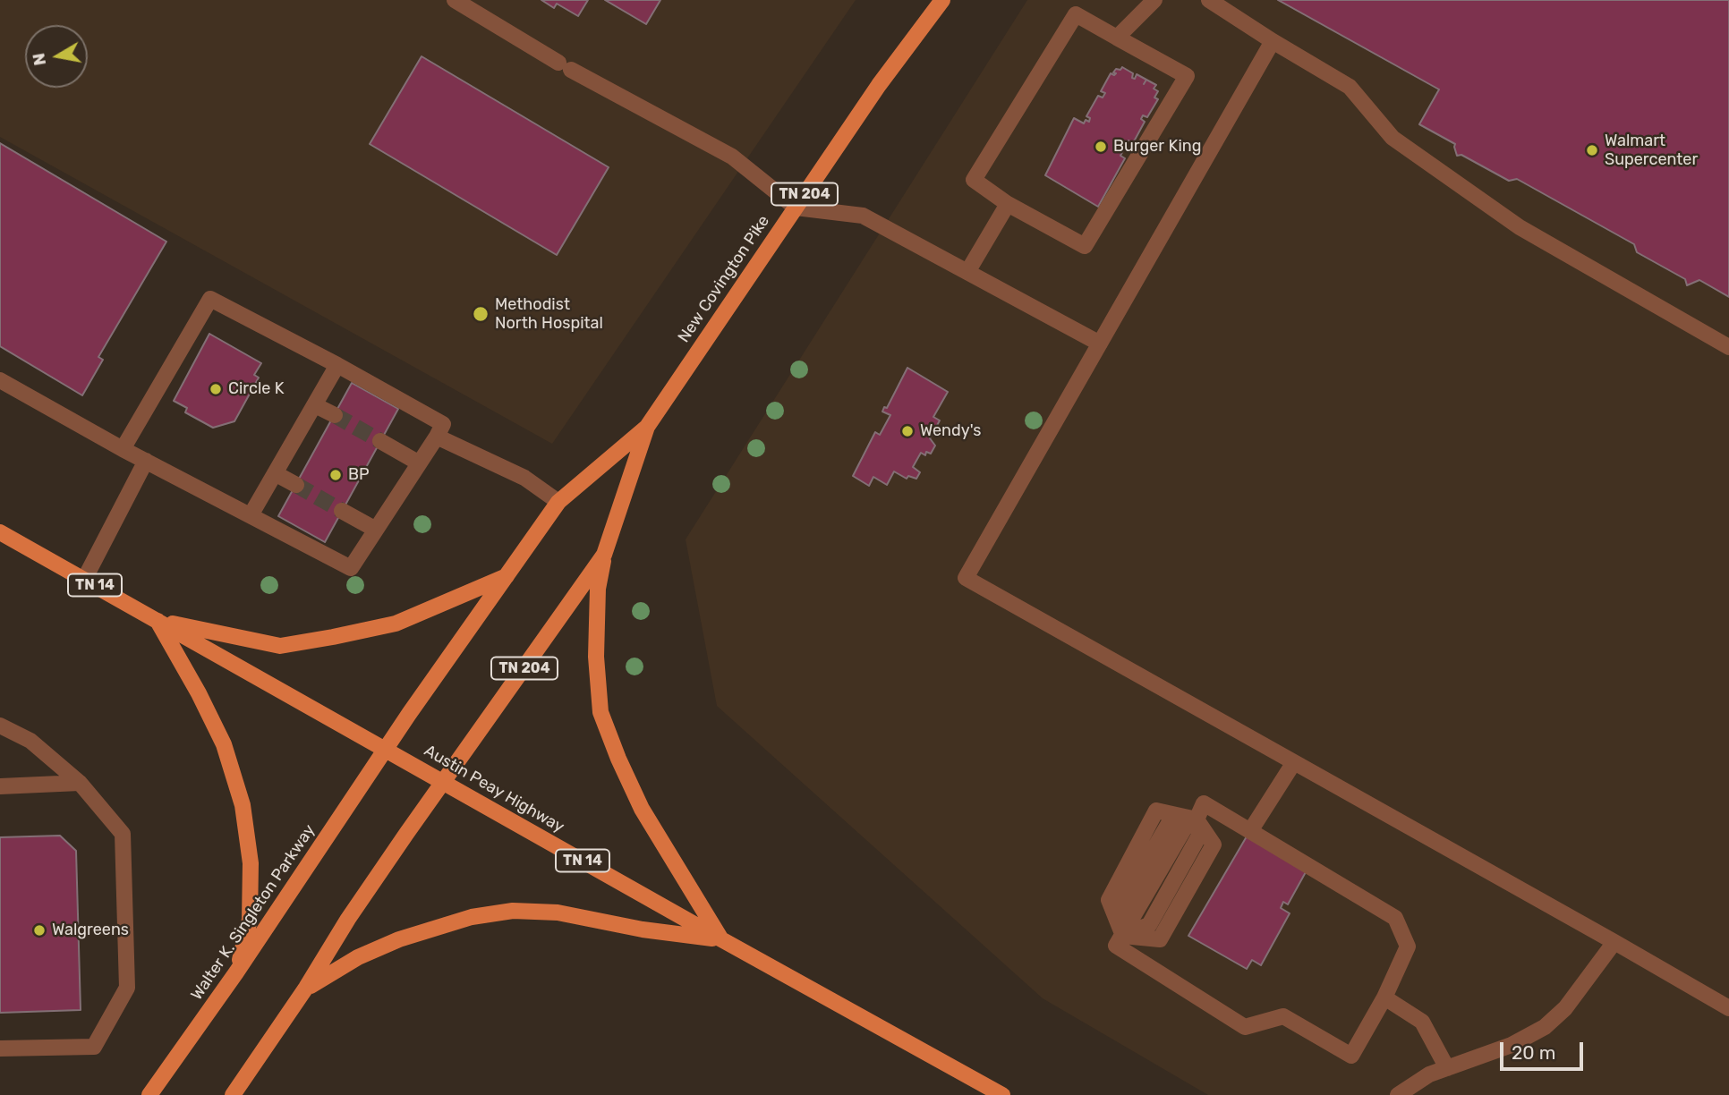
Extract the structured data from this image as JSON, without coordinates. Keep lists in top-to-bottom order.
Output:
{
  "streets": {
    "main road": [
      "TN 204",
      "New Covington Pike",
      "TN 14",
      "Austin Peay Highway",
      "Walter K. Singleton Parkway"
    ]
  },
  "crossings": [
    ["TN 204", "New Covington Pike"],
    ["TN 204", "Austin Peay Highway"],
    ["New Covington Pike", "Austin Peay Highway"],
    ["New Covington Pike", "Walter K. Singleton Parkway"],
    ["Austin Peay Highway", "Walter K. Singleton Parkway"]
  ],
  "places": [
    "Burger King",
    "Walmart Supercenter",
    "Methodist North Hospital",
    "Circle K",
    "Wendy's",
    "BP",
    "Walgreens"
  ],
  "scale_bar": "20 m",
  "north": "left"
}
